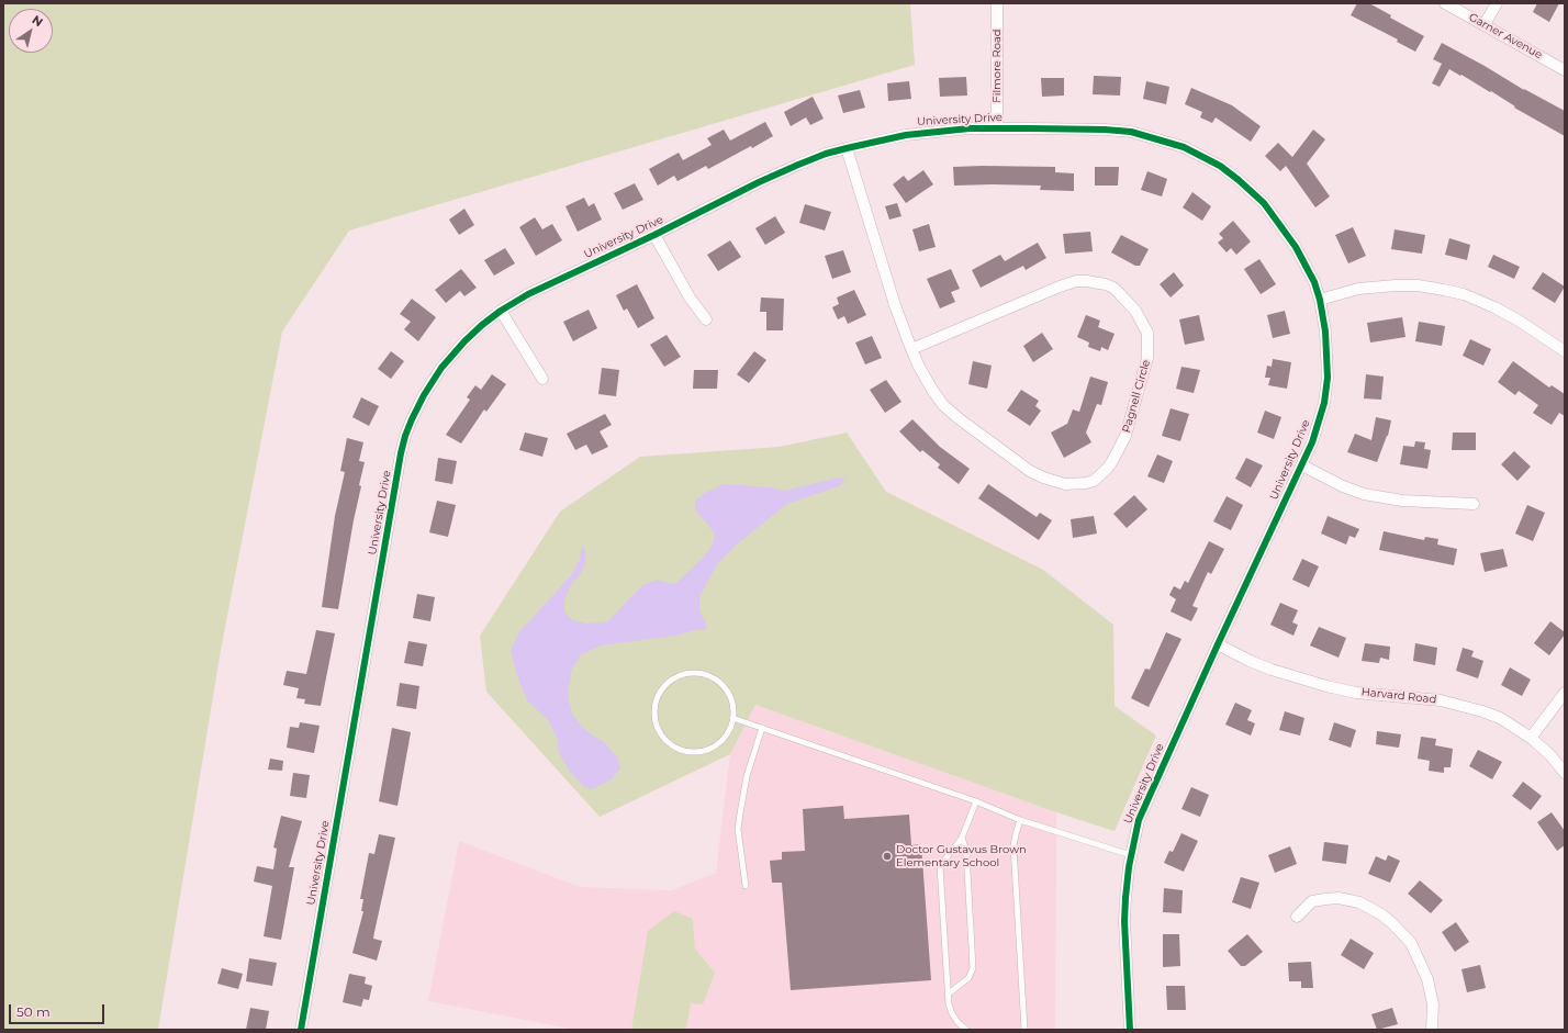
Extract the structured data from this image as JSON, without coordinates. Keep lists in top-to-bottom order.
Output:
{
  "streets": {
    "street": [
      "Garner Avenue",
      "Filmore Road",
      "University Drive",
      "Pagnell Circle",
      "Harvard Road"
    ]
  },
  "crossings": [
    ["Filmore Road", "University Drive"],
    ["University Drive", "Pagnell Circle"],
    ["University Drive", "Harvard Road"]
  ],
  "places": ["Doctor Gustavus Brown Elementary School"],
  "scale_bar": "50 m",
  "north": "top right"
}
